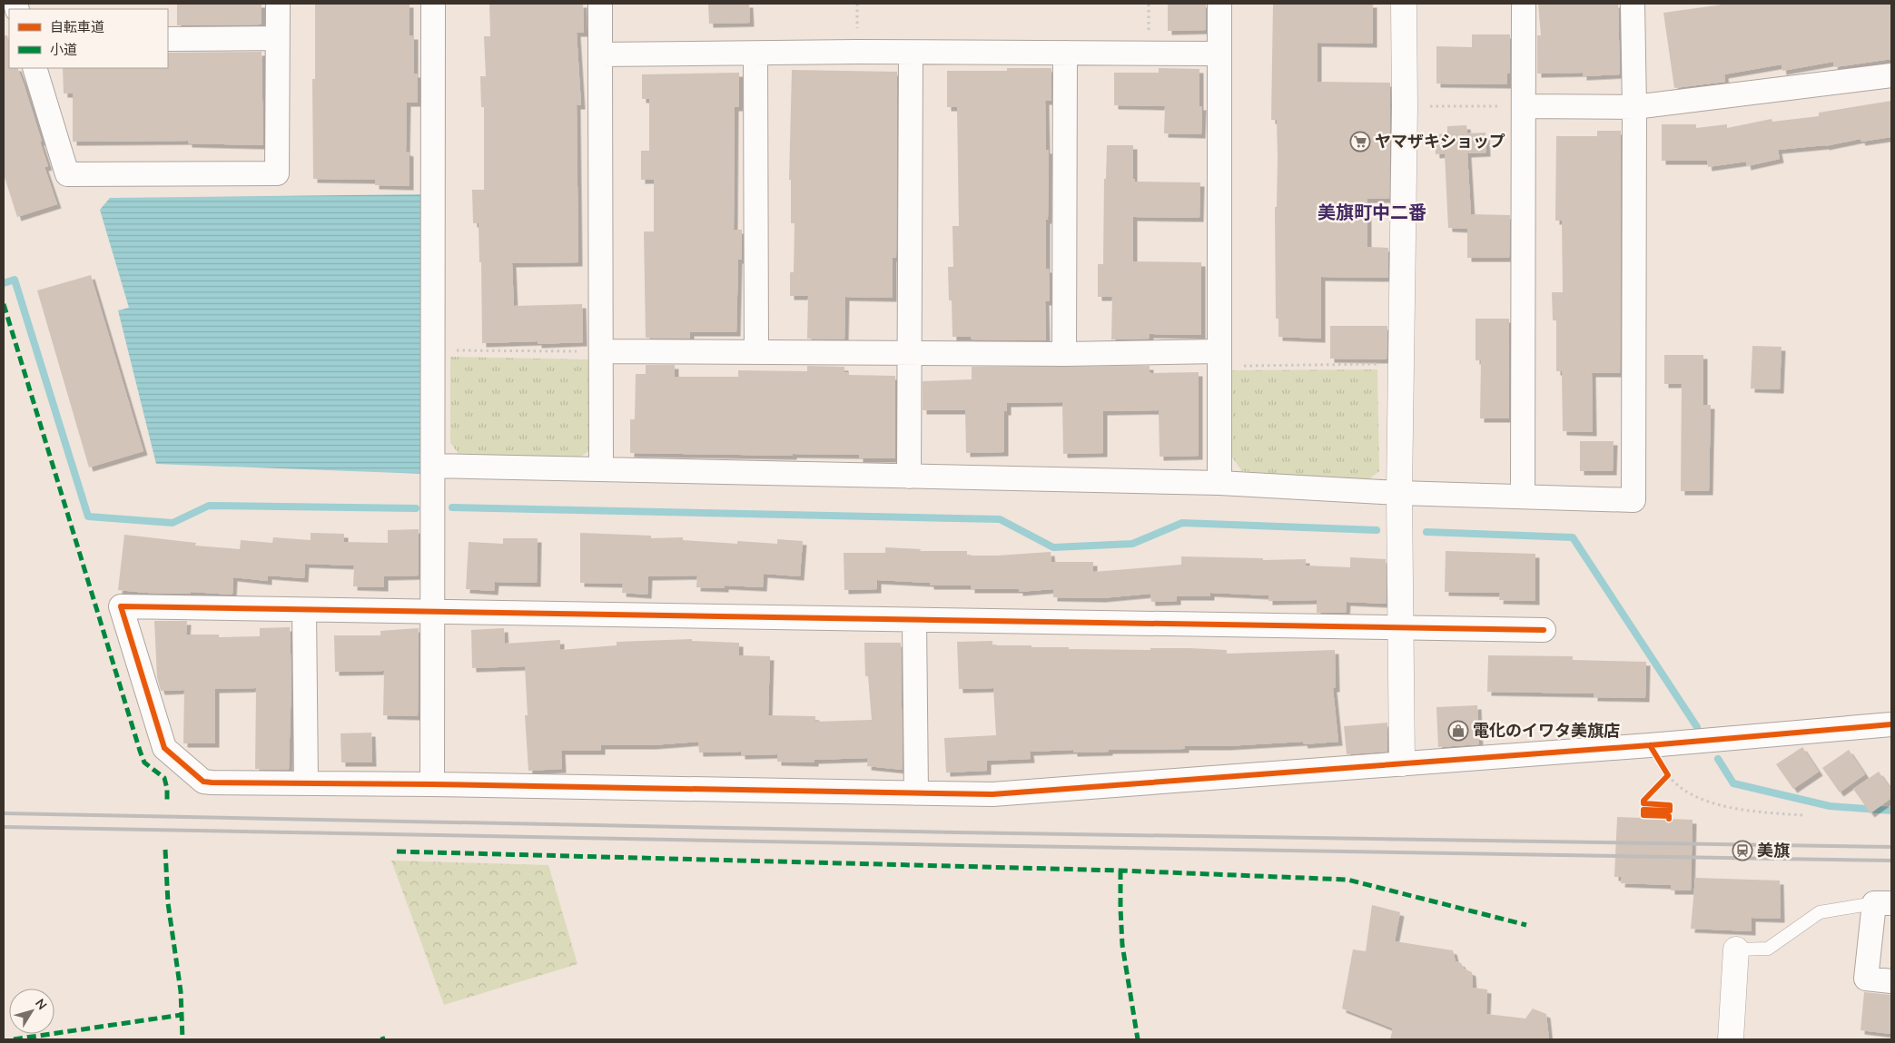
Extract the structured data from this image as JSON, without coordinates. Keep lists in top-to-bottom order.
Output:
{
  "districts": ["美旗町中二番"],
  "places": {
    "supermarket": ["ヤマザキショップ"],
    "shop": ["電化のイワタ美旗店"],
    "station": ["美旗"]
  },
  "legend": ["自転車道", "小道"],
  "north": "top right"
}
